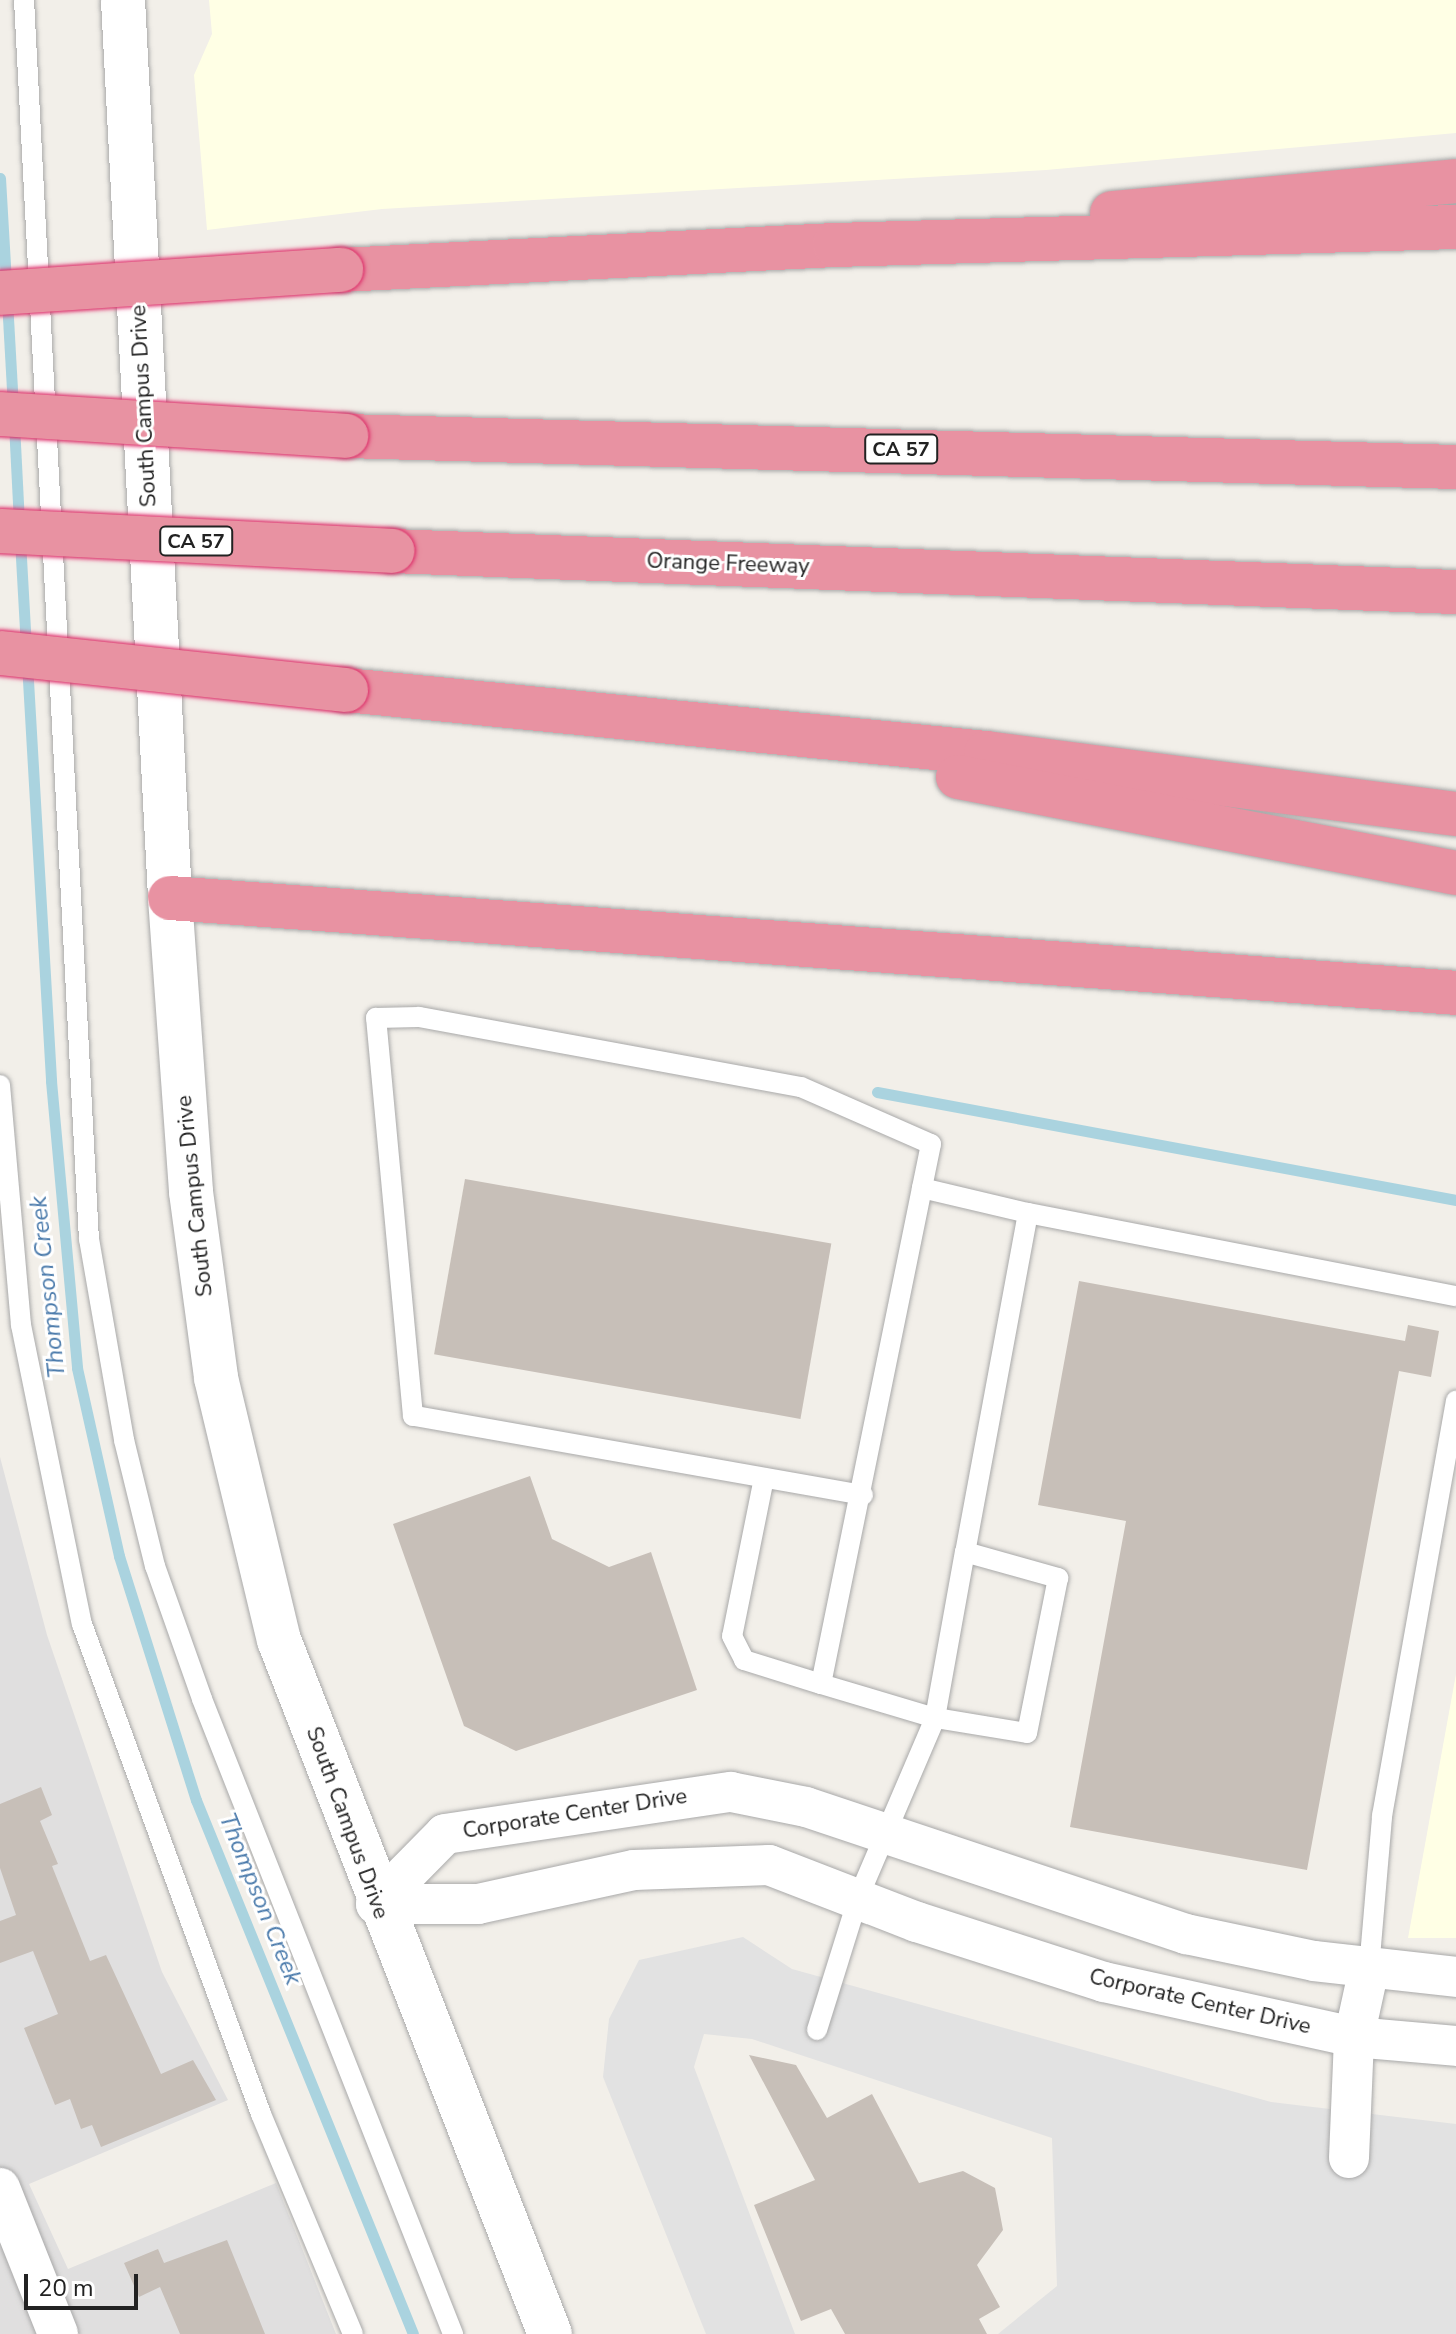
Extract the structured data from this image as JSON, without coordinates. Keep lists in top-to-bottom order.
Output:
{
  "streets": {
    "highway": ["CA 57", "Orange Freeway"],
    "street": ["South Campus Drive", "Corporate Center Drive"]
  },
  "crossings": [
    ["South Campus Drive", "Corporate Center Drive"]
  ],
  "water": ["Thompson Creek"],
  "scale_bar": "20 m"
}
